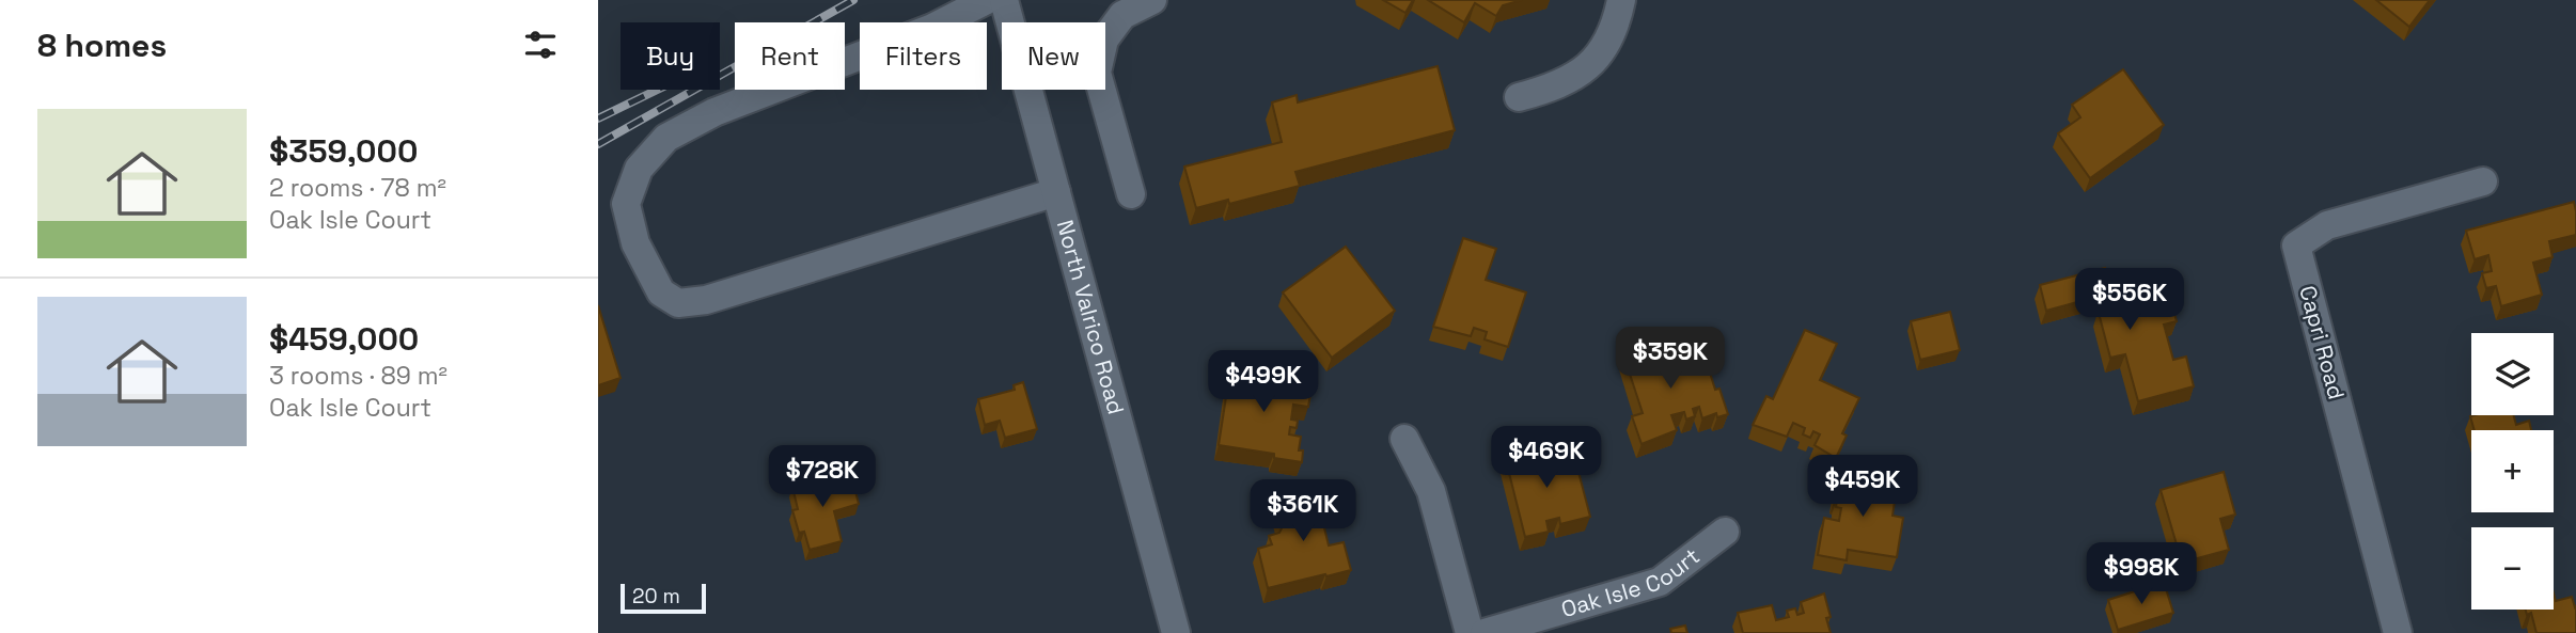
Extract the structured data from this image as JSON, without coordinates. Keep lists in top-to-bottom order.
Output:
{
  "streets": {
    "street": ["North Valrico Road", "Capri Road", "Oak Isle Court"]
  },
  "scale_bar": "20 m",
  "page": {
    "heading": "8 homes",
    "chip": [
      "Buy",
      "Rent",
      "Filters",
      "New"
    ],
    "list": [
      {
        "name": "$359,000",
        "note": "2 rooms · 78 m² · Oak Isle Court"
      },
      {
        "name": "$459,000",
        "note": "3 rooms · 89 m² · Oak Isle Court"
      }
    ],
    "price": [
      "$556K",
      "$359K",
      "$499K",
      "$469K",
      "$728K",
      "$459K",
      "$361K",
      "$998K"
    ],
    "map_buttons": ["+", "−"],
    "scale": "20 m"
  }
}
